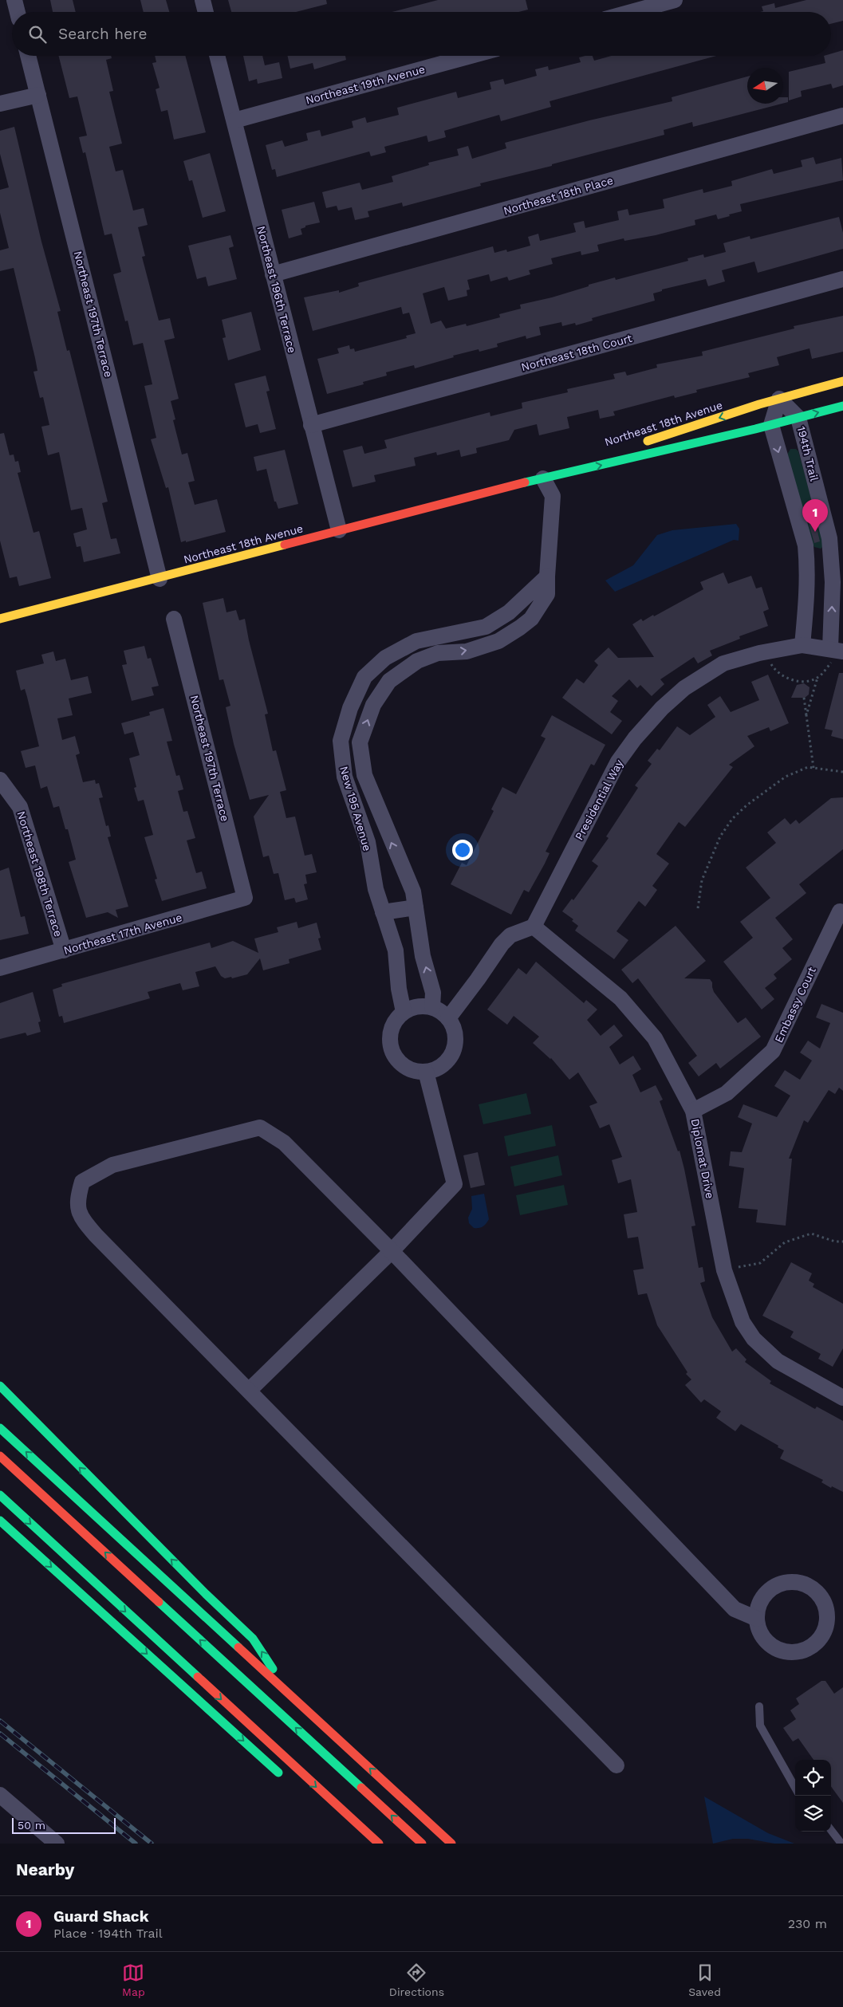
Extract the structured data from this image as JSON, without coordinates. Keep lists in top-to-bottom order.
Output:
{
  "streets": {
    "main road": ["Northeast 18th Avenue"],
    "street": [
      "Northeast 19th Avenue",
      "Northeast 18th Place",
      "Northeast 196th Terrace",
      "Northeast 197th Terrace",
      "Northeast 18th Court",
      "194th Trail",
      "Presidential Way",
      "New 195 Avenue",
      "Northeast 198th Terrace",
      "Northeast 17th Avenue",
      "Embassy Court",
      "Diplomat Drive"
    ]
  },
  "crossings": [
    ["Northeast 19th Avenue", "Northeast 196th Terrace"],
    ["Northeast 18th Place", "Northeast 196th Terrace"],
    ["Northeast 196th Terrace", "Northeast 18th Court"],
    ["Northeast 196th Terrace", "Northeast 18th Avenue"],
    ["Northeast 197th Terrace", "Northeast 18th Avenue"],
    ["Northeast 197th Terrace", "Northeast 17th Avenue"],
    ["Northeast 18th Avenue", "194th Trail"],
    ["Northeast 18th Avenue", "New 195 Avenue"],
    ["194th Trail", "Presidential Way"],
    ["Presidential Way", "Diplomat Drive"],
    ["Northeast 198th Terrace", "Northeast 17th Avenue"],
    ["Embassy Court", "Diplomat Drive"]
  ],
  "one_way": ["New 195 Avenue"],
  "scale_bar": "50 m",
  "north": "left",
  "page": {
    "search": "Search here",
    "pins": "1",
    "scale": "50 m",
    "heading": "Nearby",
    "list": [
      {
        "mark": "1",
        "name": "Guard Shack",
        "note": "Place · 194th Trail",
        "value": "230 m"
      }
    ],
    "nav": ["Map", "Directions", "Saved"]
  }
}
